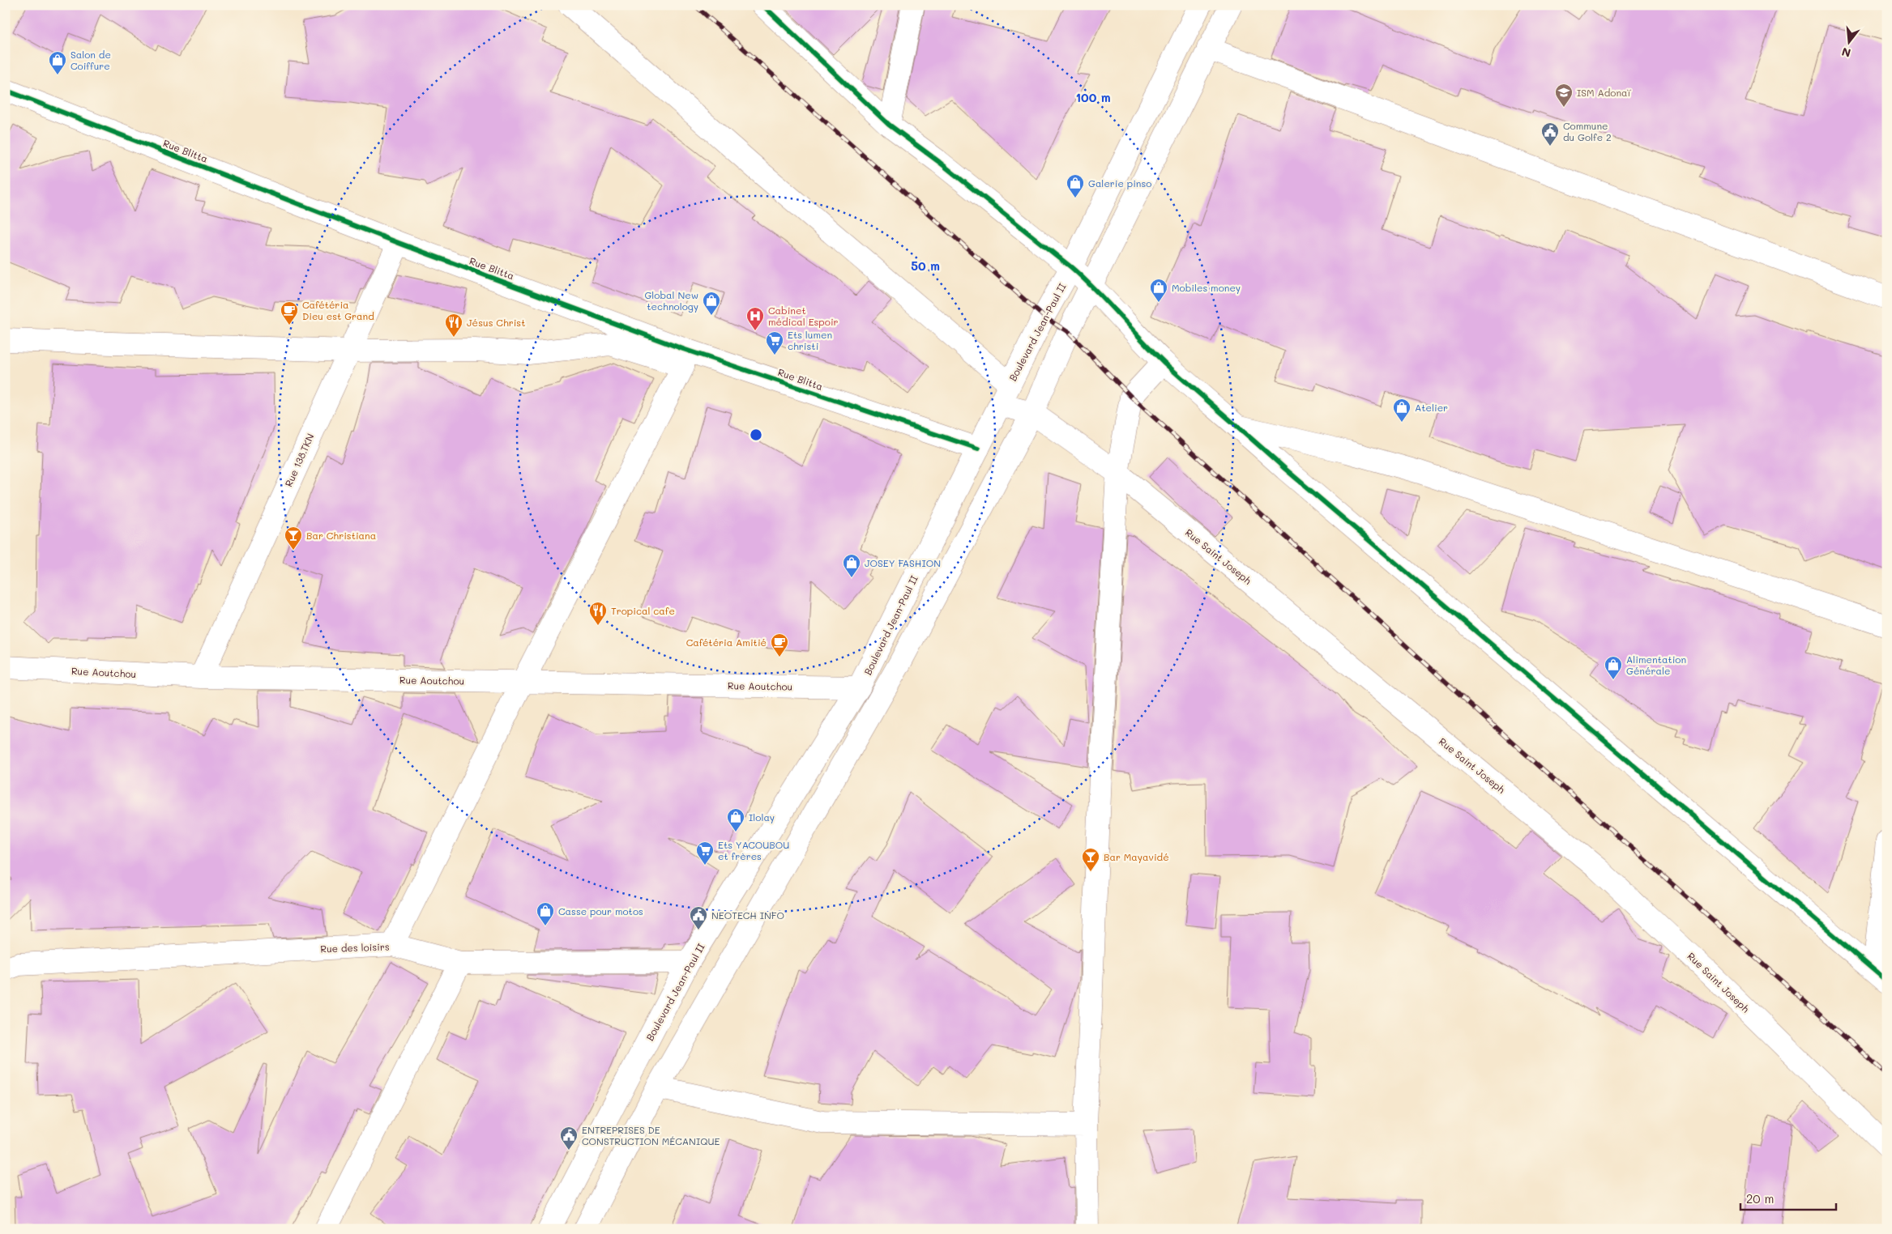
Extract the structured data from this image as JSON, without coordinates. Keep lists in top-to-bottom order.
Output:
{
  "streets": {
    "street": [
      "Rue Blitta",
      "Boulevard Jean-Paul II",
      "Rue 138.TKN",
      "Rue Saint Joseph",
      "Rue Aoutchou",
      "Rue des loisirs"
    ]
  },
  "crossings": [
    ["Rue Blitta", "Boulevard Jean-Paul II"],
    ["Rue Blitta", "Rue 138.TKN"],
    ["Boulevard Jean-Paul II", "Rue Aoutchou"],
    ["Boulevard Jean-Paul II", "Rue des loisirs"],
    ["Rue 138.TKN", "Rue Aoutchou"]
  ],
  "places": {
    "shop": [
      "Salon de Coiffure",
      "Galerie pinso",
      "Mobiles money",
      "Global New technology",
      "Atelier",
      "JOSEY FASHION",
      "Alimentation Générale",
      "Ilolay",
      "Casse pour motos"
    ],
    "school or university": ["ISM Adonaï"],
    "public building": ["Commune du Golfe 2", "NEOTECH INFO", "ENTREPRISES DE CONSTRUCTION MÉCANIQUE"],
    "cafe": ["Cafétéria Dieu est Grand", "Cafétéria Amitié"],
    "hospital": ["Cabinet médical Espoir"],
    "restaurant": ["Jésus Christ", "Tropical cafe"],
    "supermarket": ["Ets lumen christi", "Ets YACOUBOU et frères"],
    "bar": ["Bar Christiana", "Bar Mayavidé"]
  },
  "scale_bar": "20 m",
  "north": "bottom",
  "rings": ["100 m", "50 m"]
}
